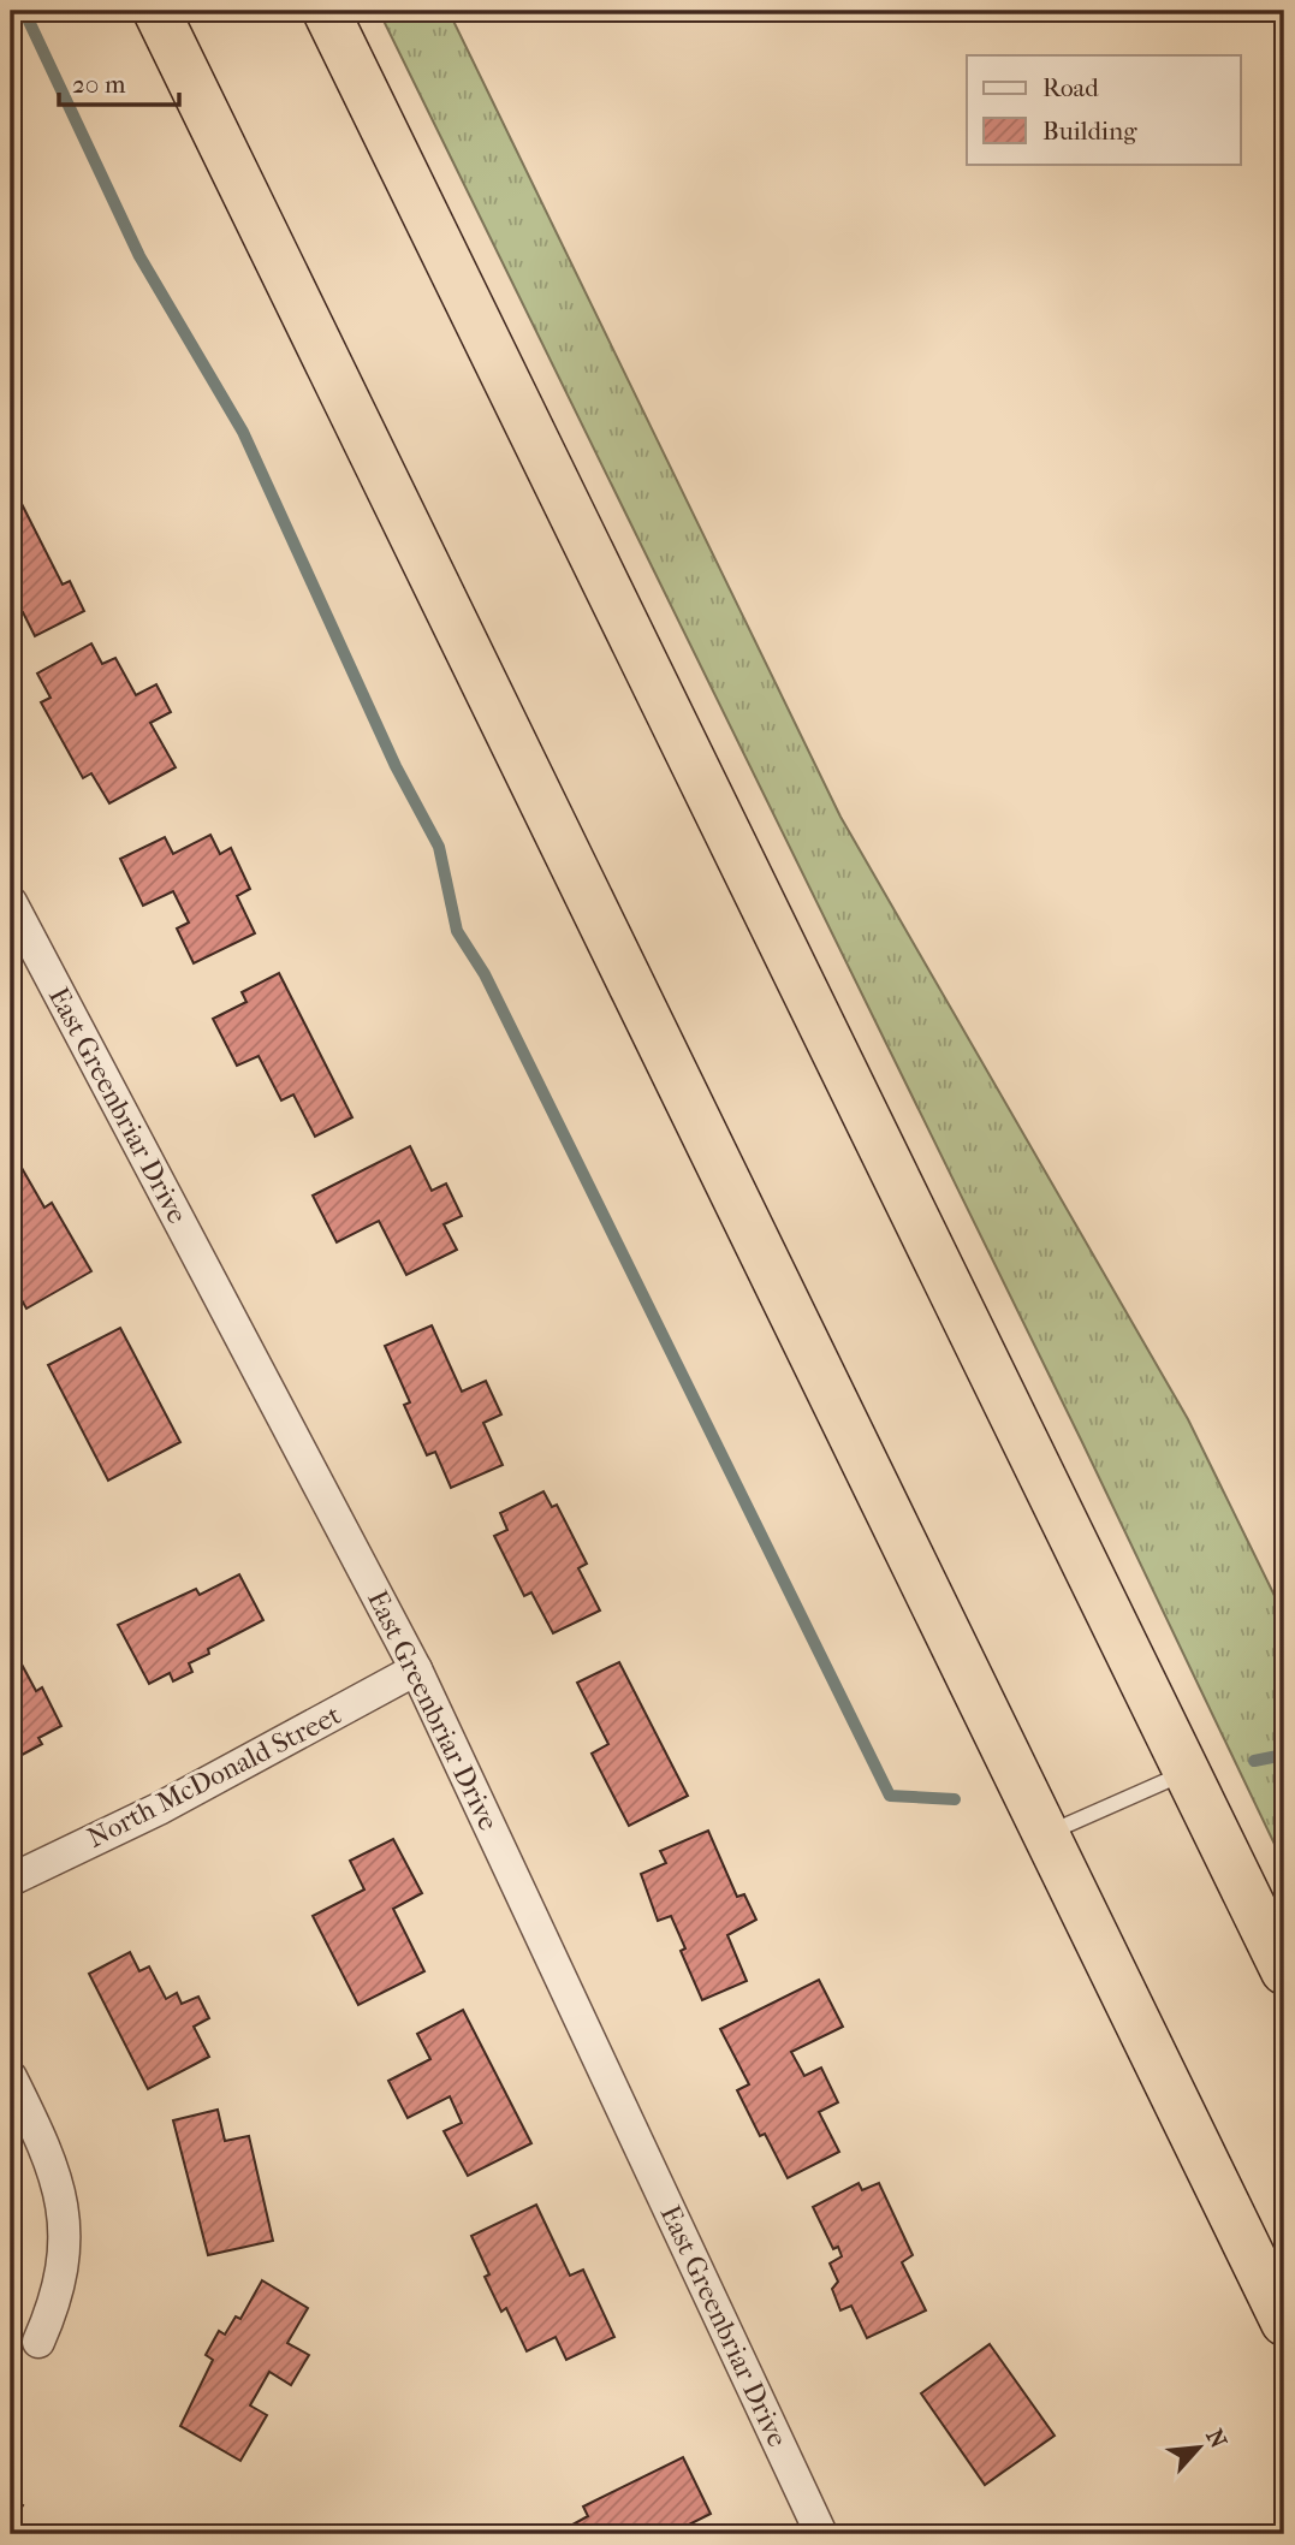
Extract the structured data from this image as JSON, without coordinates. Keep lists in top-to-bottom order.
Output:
{
  "streets": {
    "street": ["East Greenbriar Drive", "North McDonald Street"]
  },
  "crossings": [
    ["East Greenbriar Drive", "North McDonald Street"]
  ],
  "legend": ["Road", "Building"],
  "scale_bar": "20 m",
  "north": "top right"
}
